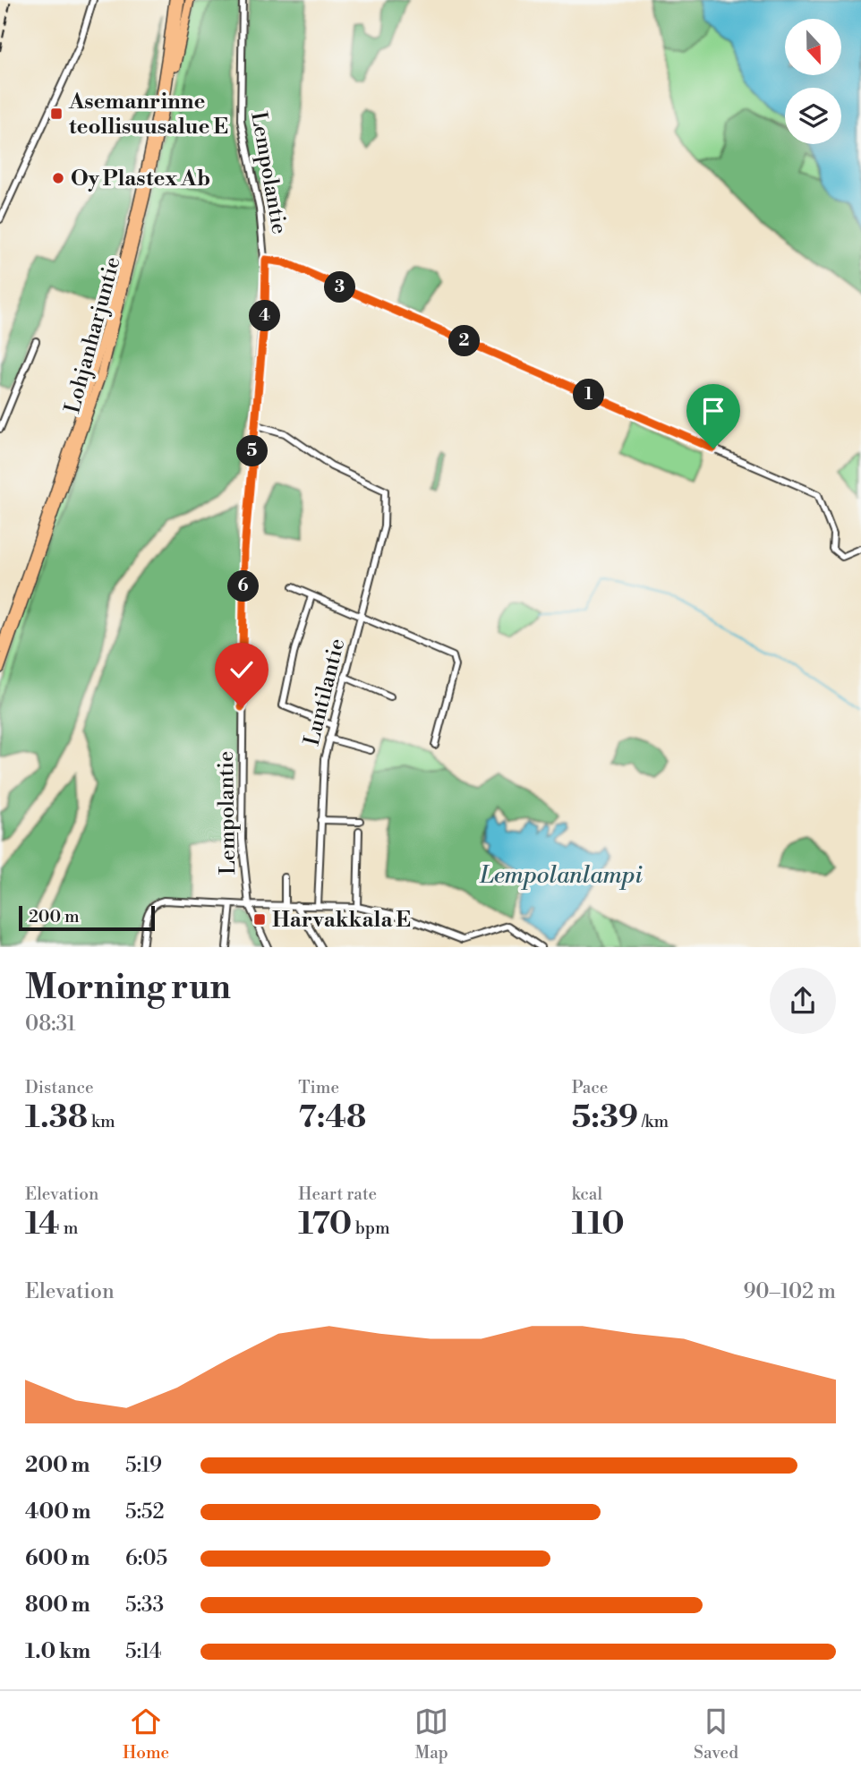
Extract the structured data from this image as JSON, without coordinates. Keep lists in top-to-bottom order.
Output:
{
  "streets": {
    "highway": ["Lohjanharjuntie"],
    "street": ["Lempolantie", "Luntilantie"]
  },
  "crossings": [
    ["Lempolantie", "Luntilantie"]
  ],
  "water": ["Lempolanlampi"],
  "places": {
    "transit": ["Asemanrinne teollisuusalue E", "Harvakkala E"],
    "other": ["Oy Plastex Ab"]
  },
  "scale_bar": "200 m",
  "north": "bottom",
  "page": {
    "pins": [
      "3",
      "4",
      "2",
      "1",
      "5",
      "6"
    ],
    "scale": "200 m",
    "heading": ["Morning run", "08:31"],
    "stats": [
      ["Distance", "1.38 km"],
      ["Time", "7:48"],
      ["Pace", "5:39 /km"],
      ["Elevation", "14 m"],
      ["Heart rate", "170 bpm"],
      ["kcal", "110"]
    ],
    "chart": ["Elevation", "90–102 m"],
    "list": [
      {
        "name": "200 m",
        "note": "5:19"
      },
      {
        "name": "400 m",
        "note": "5:52"
      },
      {
        "name": "600 m",
        "note": "6:05"
      },
      {
        "name": "800 m",
        "note": "5:33"
      },
      {
        "name": "1.0 km",
        "note": "5:14"
      }
    ],
    "tabs": ["Home", "Map", "Saved"]
  }
}
